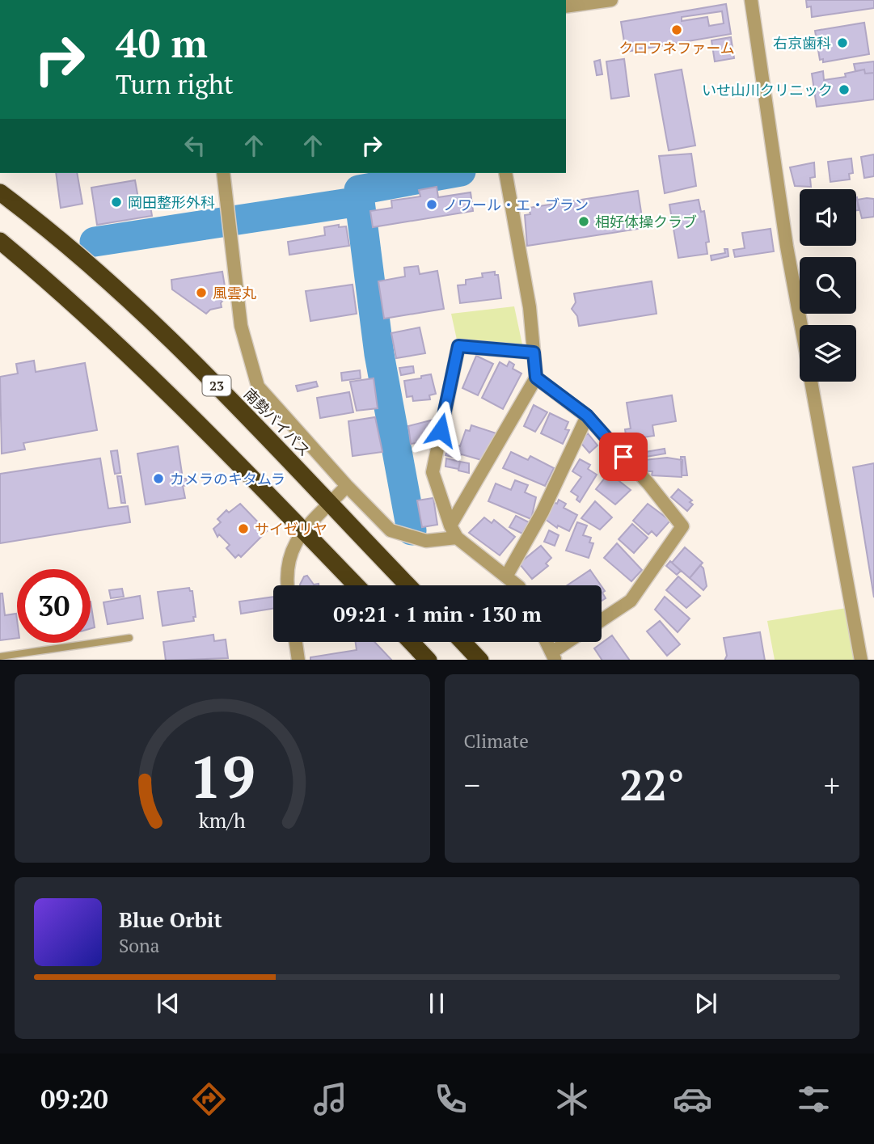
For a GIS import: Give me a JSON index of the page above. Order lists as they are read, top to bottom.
{
  "streets": {
    "highway": ["23", "南勢バイパス"]
  },
  "places": [
    "クロフネファーム",
    "右京歯科",
    "いせ山川クリニック",
    "岡田整形外科",
    "ノワール・エ・ブラン",
    "相好体操クラブ",
    "風雲丸",
    "カメラのキタムラ",
    "サイゼリヤ"
  ],
  "page": {
    "turn": ["40 m", "Turn right"],
    "limit": "30",
    "trip": "09:21 · 1 min · 130 m",
    "tile": "Climate",
    "heat": ["−", "22°", "+"],
    "song": ["Blue Orbit", "Sona"],
    "tabs": "09:20",
    "gauge": ["19", "km/h"]
  }
}
